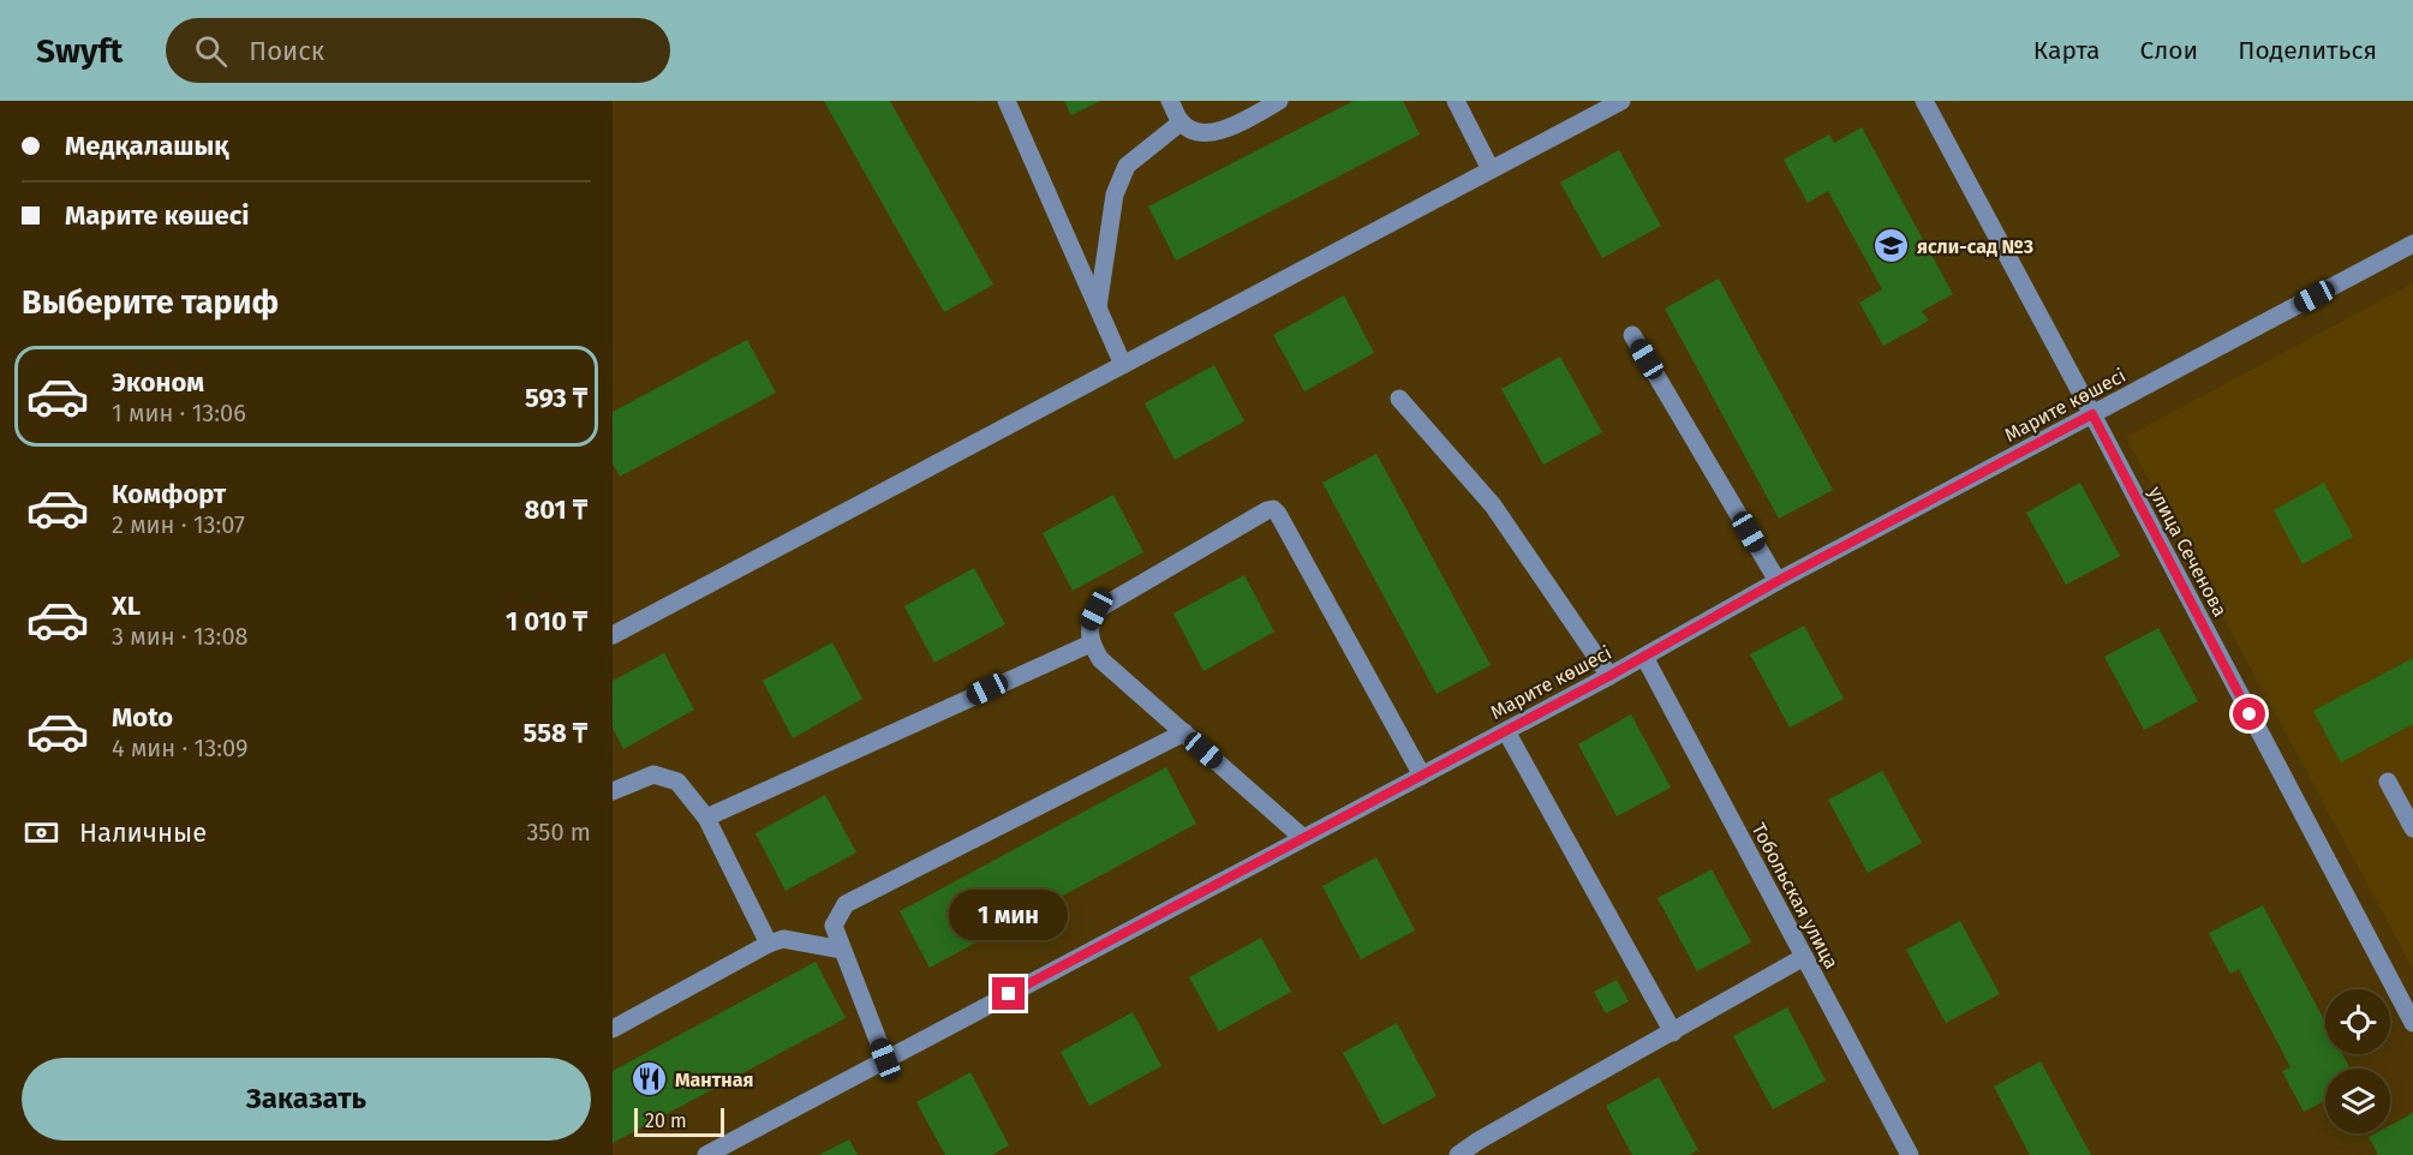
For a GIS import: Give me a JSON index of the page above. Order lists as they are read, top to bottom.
{
  "streets": {
    "street": ["Марите көшесі", "улица Сеченова", "Тобольская улица"]
  },
  "crossings": [
    ["Марите көшесі", "улица Сеченова"],
    ["Марите көшесі", "Тобольская улица"]
  ],
  "places": {
    "school or university": ["ясли-сад №3"],
    "restaurant": ["Мантная"]
  },
  "scale_bar": "20 m",
  "page": {
    "header": "Swyft",
    "search": "Поиск",
    "nav": ["Карта", "Слои", "Поделиться"],
    "banner": ["Медқалашық", "Марите көшесі"],
    "heading": "Выберите тариф",
    "list": [
      {
        "name": "Эконом",
        "note": "1 мин · 13:06",
        "value": "593 ₸"
      },
      {
        "name": "Комфорт",
        "note": "2 мин · 13:07",
        "value": "801 ₸"
      },
      {
        "name": "XL",
        "note": "3 мин · 13:08",
        "value": "1 010 ₸"
      },
      {
        "name": "Moto",
        "note": "4 мин · 13:09",
        "value": "558 ₸"
      }
    ],
    "pay": ["Наличные", "350 m"],
    "bubble": "1 мин",
    "buttons": "Заказать",
    "scale": "20 m"
  }
}
